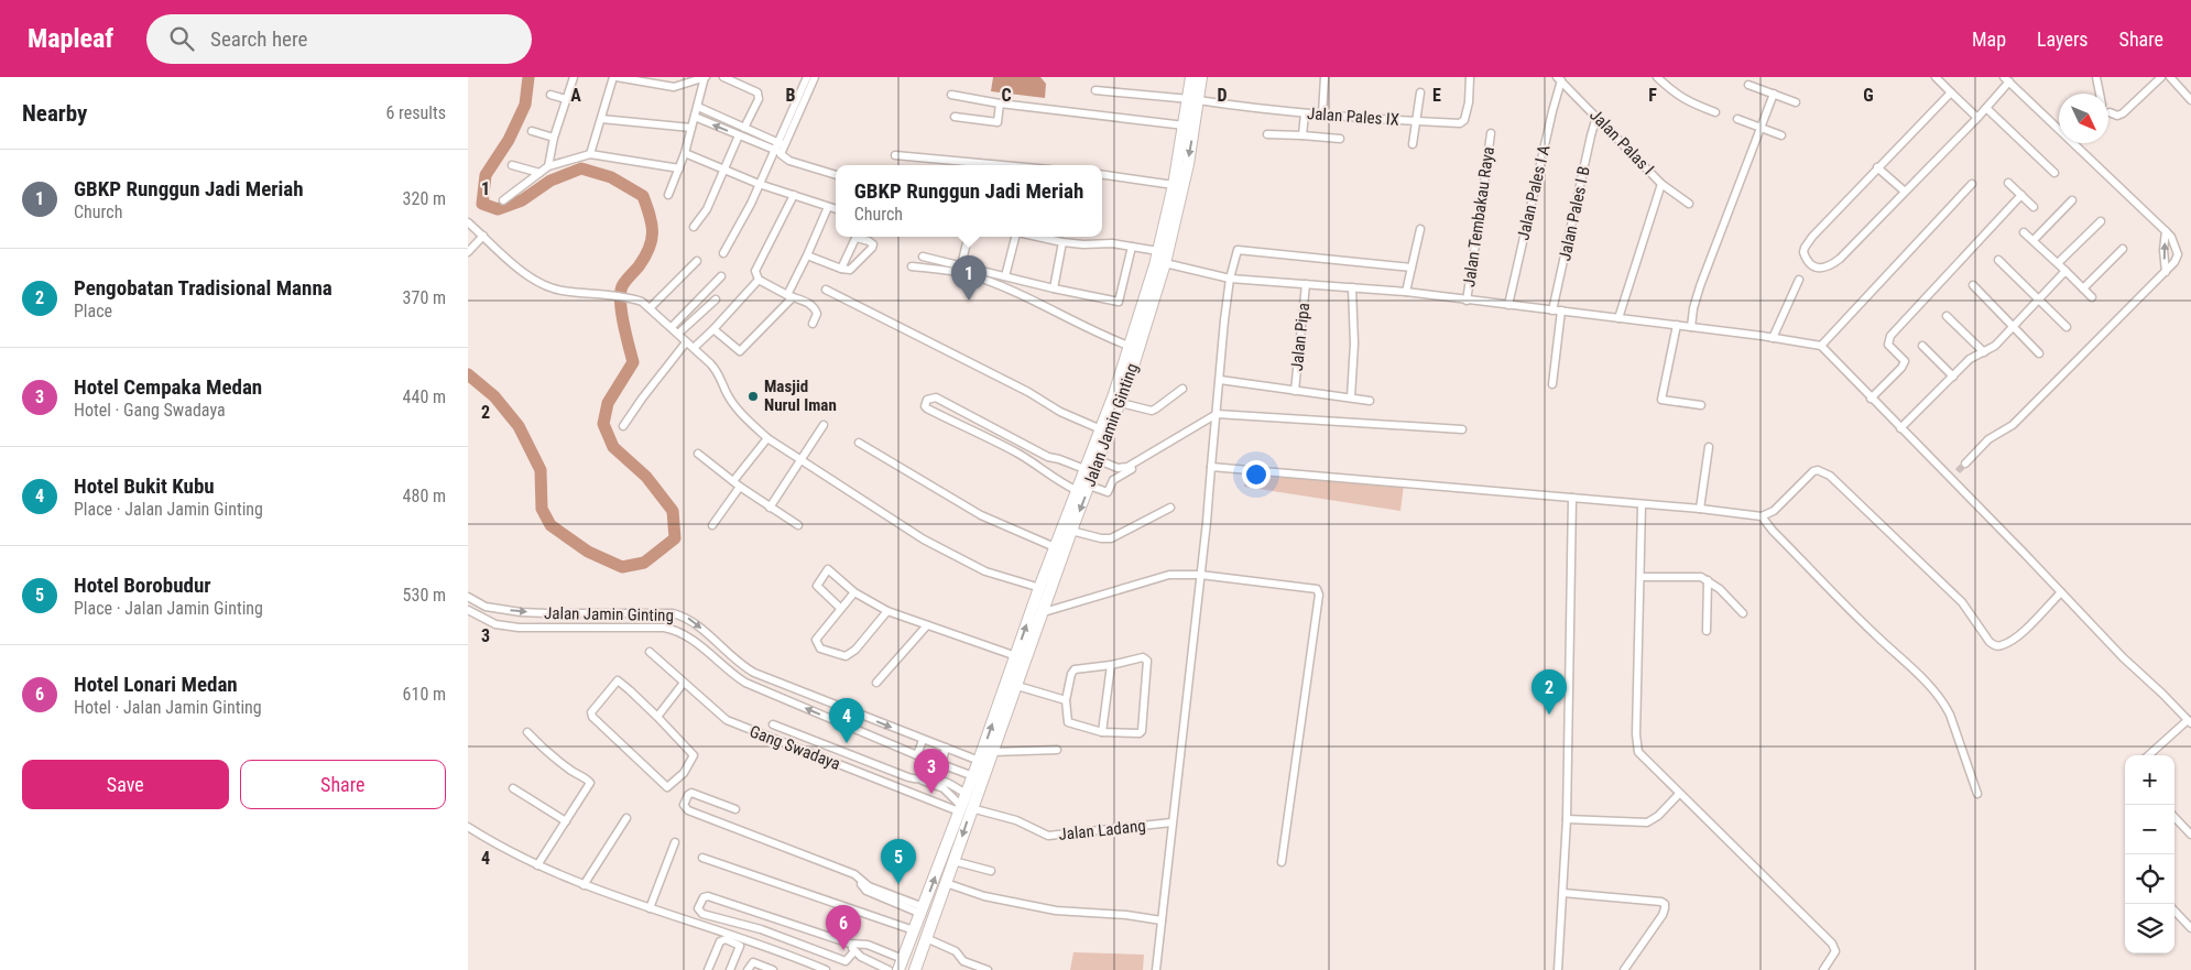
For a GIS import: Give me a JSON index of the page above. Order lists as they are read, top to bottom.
{
  "streets": {
    "highway": ["Jalan Jamin Ginting"],
    "street": [
      "Jalan Pales IX",
      "Jalan Palas I",
      "Jalan Pales I A",
      "Jalan Pales I B",
      "Jalan Tembakau Raya",
      "Jalan Pipa",
      "Gang Swadaya",
      "Jalan Ladang"
    ]
  },
  "crossings": [
    ["Jalan Pales IX", "Jalan Jamin Ginting"],
    ["Jalan Palas I", "Jalan Pales I A"],
    ["Jalan Palas I", "Jalan Pales I B"],
    ["Jalan Jamin Ginting", "Gang Swadaya"],
    ["Jalan Jamin Ginting", "Jalan Ladang"],
    ["Gang Swadaya", "Jalan Ladang"]
  ],
  "places": ["Masjid Nurul Iman"],
  "north": "bottom right",
  "page": {
    "header": "Mapleaf",
    "search": "Search here",
    "nav": ["Map", "Layers", "Share"],
    "heading": ["Nearby", "6 results"],
    "list": [
      {
        "mark": "1",
        "name": "GBKP Runggun Jadi Meriah",
        "note": "Church",
        "value": "320 m"
      },
      {
        "mark": "2",
        "name": "Pengobatan Tradisional Manna",
        "note": "Place",
        "value": "370 m"
      },
      {
        "mark": "3",
        "name": "Hotel Cempaka Medan",
        "note": "Hotel · Gang Swadaya",
        "value": "440 m"
      },
      {
        "mark": "4",
        "name": "Hotel Bukit Kubu",
        "note": "Place · Jalan Jamin Ginting",
        "value": "480 m"
      },
      {
        "mark": "5",
        "name": "Hotel Borobudur",
        "note": "Place · Jalan Jamin Ginting",
        "value": "530 m"
      },
      {
        "mark": "6",
        "name": "Hotel Lonari Medan",
        "note": "Hotel · Jalan Jamin Ginting",
        "value": "610 m"
      }
    ],
    "popup": ["GBKP Runggun Jadi Meriah", "Church"],
    "pins": [
      "1",
      "2",
      "4",
      "3",
      "5",
      "6"
    ],
    "buttons": ["Save", "Share"],
    "map_buttons": ["+", "−"]
  },
  "grid": {
    "columns": [
      "A",
      "B",
      "C",
      "D",
      "E",
      "F",
      "G"
    ],
    "rows": [
      "1",
      "2",
      "3",
      "4"
    ]
  }
}
